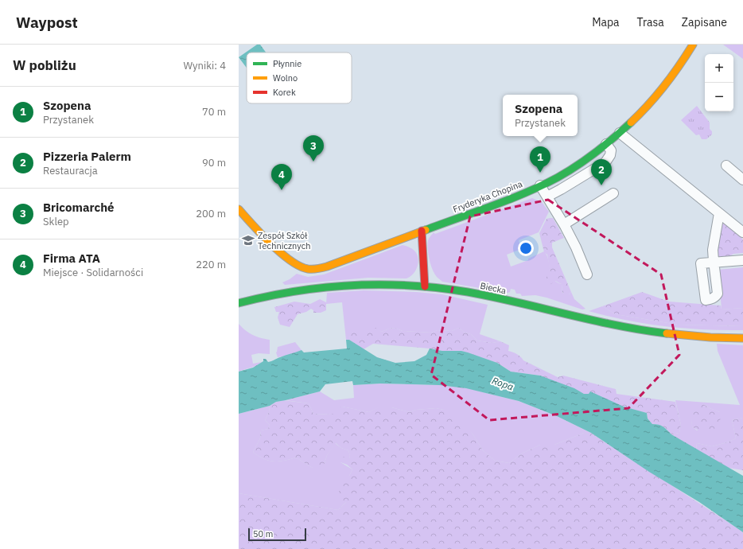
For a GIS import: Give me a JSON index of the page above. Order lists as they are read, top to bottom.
{
  "streets": {
    "street": ["Fryderyka Chopina", "Biecka"]
  },
  "water": ["Ropa"],
  "places": {
    "school or university": ["Zespół Szkół Technicznych"]
  },
  "legend": ["Płynnie", "Wolno", "Korek"],
  "scale_bar": "50 m",
  "page": {
    "header": "Waypost",
    "nav": ["Mapa", "Trasa", "Zapisane"],
    "heading": ["W pobliżu", "Wyniki: 4"],
    "map_buttons": ["+", "−"],
    "list": [
      {
        "mark": "1",
        "name": "Szopena",
        "note": "Przystanek",
        "value": "70 m"
      },
      {
        "mark": "2",
        "name": "Pizzeria Palerm",
        "note": "Restauracja",
        "value": "90 m"
      },
      {
        "mark": "3",
        "name": "Bricomarché",
        "note": "Sklep",
        "value": "200 m"
      },
      {
        "mark": "4",
        "name": "Firma ATA",
        "note": "Miejsce · Solidarności",
        "value": "220 m"
      }
    ],
    "popup": ["Szopena", "Przystanek"],
    "pins": [
      "3",
      "1",
      "2",
      "4"
    ],
    "scale": "50 m"
  }
}
